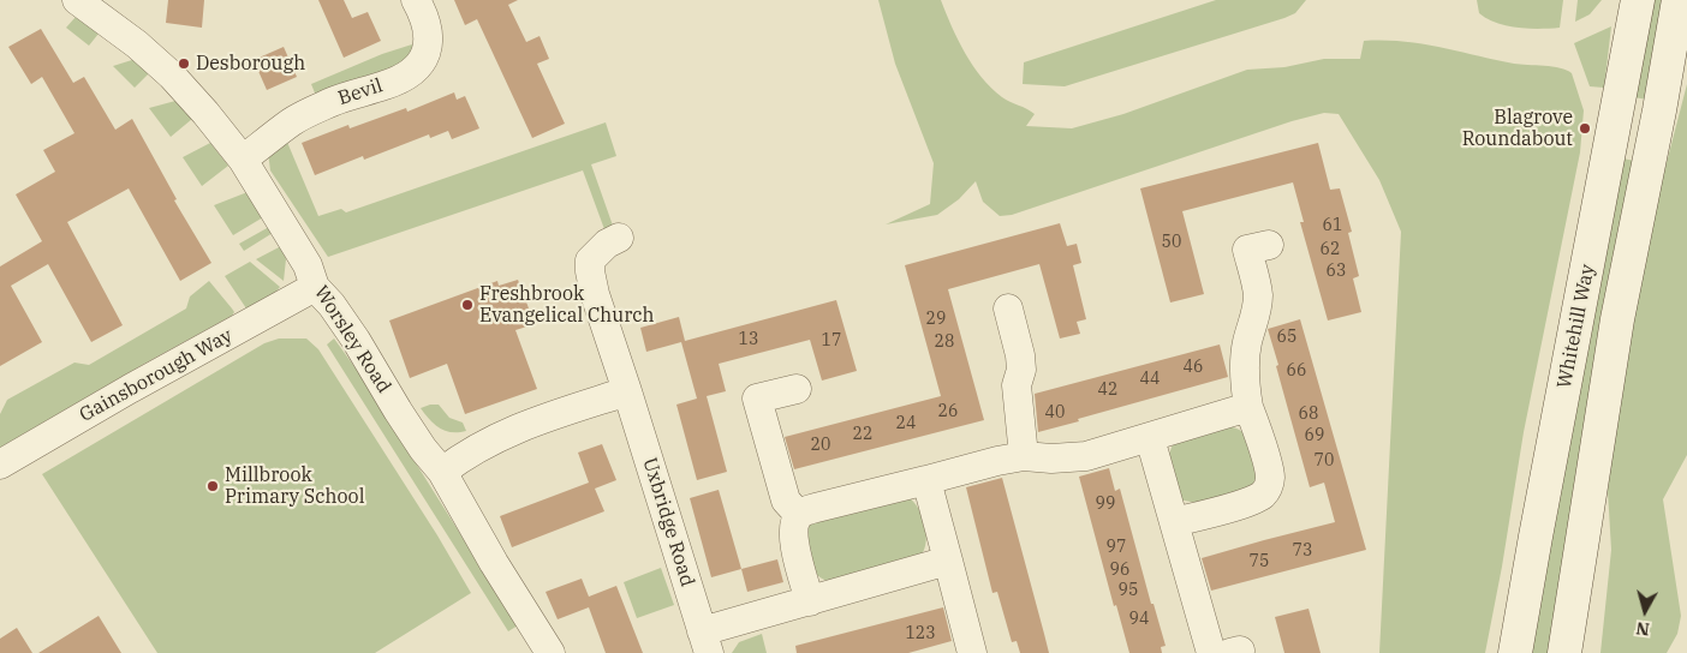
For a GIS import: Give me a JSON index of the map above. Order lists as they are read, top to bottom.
{
  "streets": {
    "main road": ["Whitehill Way"],
    "street": [
      "Bevil",
      "Worsley Road",
      "Gainsborough Way",
      "Uxbridge Road"
    ]
  },
  "crossings": [
    ["Bevil", "Worsley Road"],
    ["Worsley Road", "Gainsborough Way"]
  ],
  "places": [
    "Desborough",
    "Blagrove Roundabout",
    "Freshbrook Evangelical Church",
    "Millbrook Primary School"
  ],
  "house_numbers": [
    "61",
    "50",
    "62",
    "63",
    "29",
    "65",
    "13",
    "17",
    "28",
    "46",
    "66",
    "44",
    "42",
    "26",
    "40",
    "68",
    "24",
    "22",
    "69",
    "20",
    "70",
    "99",
    "97",
    "73",
    "75",
    "96",
    "95",
    "94",
    "123"
  ],
  "north": "bottom"
}
